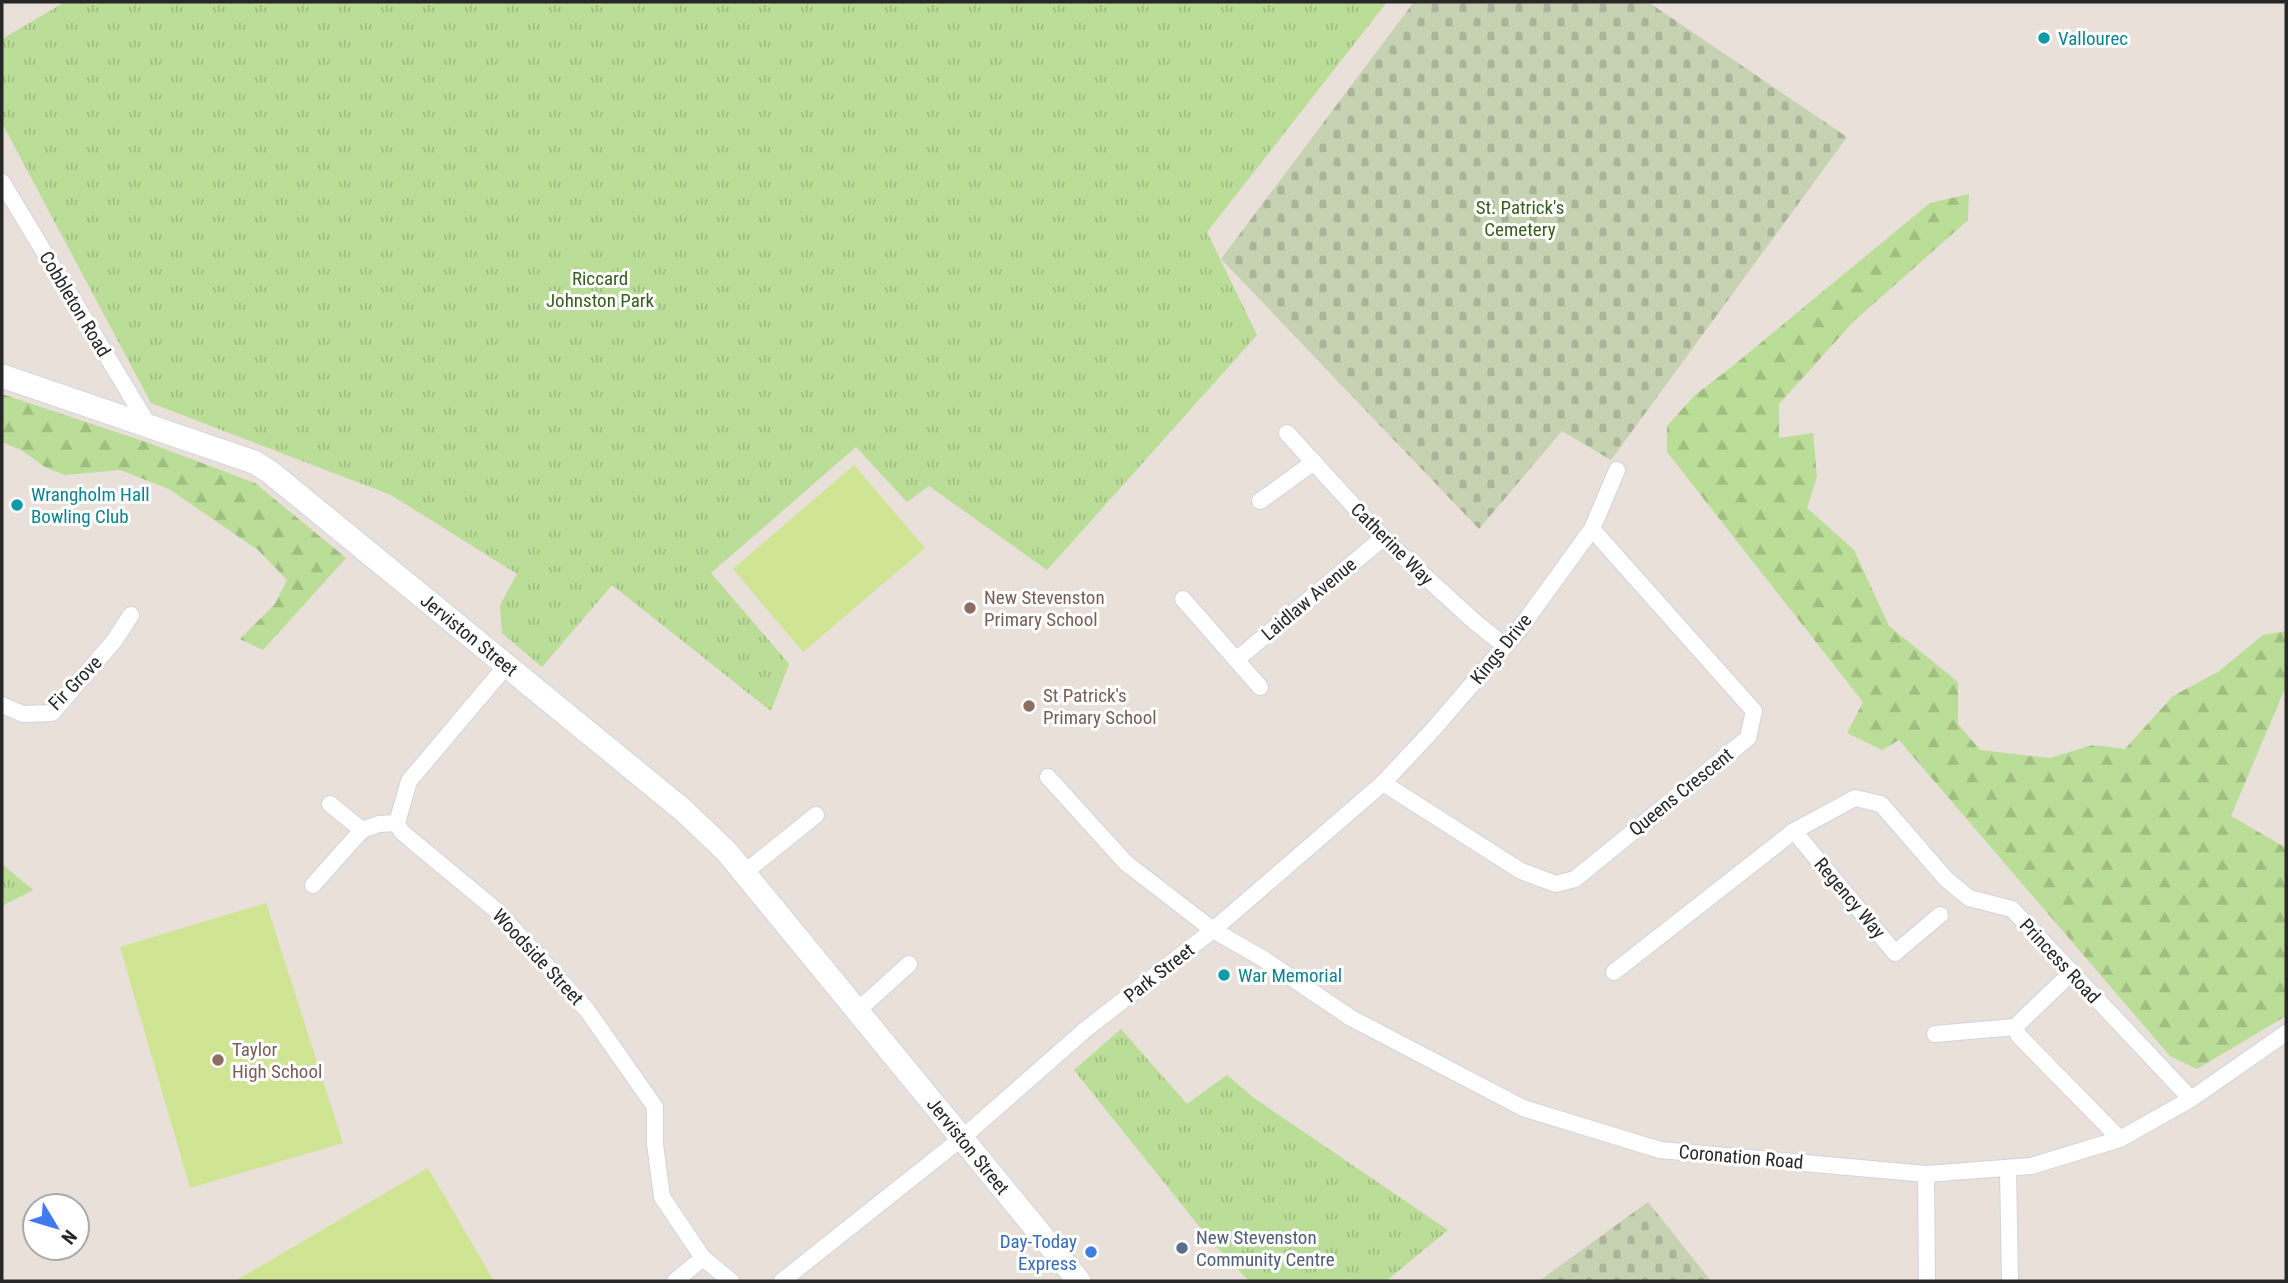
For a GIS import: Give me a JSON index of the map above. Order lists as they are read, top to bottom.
{
  "streets": {
    "main road": ["Jerviston Street"],
    "street": [
      "Cobbleton Road",
      "Catherine Way",
      "Laidlaw Avenue",
      "Kings Drive",
      "Fir Grove",
      "Queens Crescent",
      "Regency Way",
      "Woodside Street",
      "Princess Road",
      "Park Street",
      "Coronation Road"
    ]
  },
  "crossings": [
    ["Cobbleton Road", "Jerviston Street"],
    ["Catherine Way", "Laidlaw Avenue"],
    ["Catherine Way", "Kings Drive"],
    ["Jerviston Street", "Park Street"],
    ["Kings Drive", "Queens Crescent"],
    ["Kings Drive", "Park Street"],
    ["Regency Way", "Princess Road"],
    ["Princess Road", "Coronation Road"],
    ["Park Street", "Coronation Road"]
  ],
  "parks": ["St. Patrick's Cemetery", "Riccard Johnston Park"],
  "places": [
    "Vallourec",
    "Wrangholm Hall Bowling Club",
    "New Stevenston Primary School",
    "St Patrick's Primary School",
    "War Memorial",
    "Taylor High School",
    "New Stevenston Community Centre",
    "Day-Today Express"
  ],
  "north": "bottom right"
}
